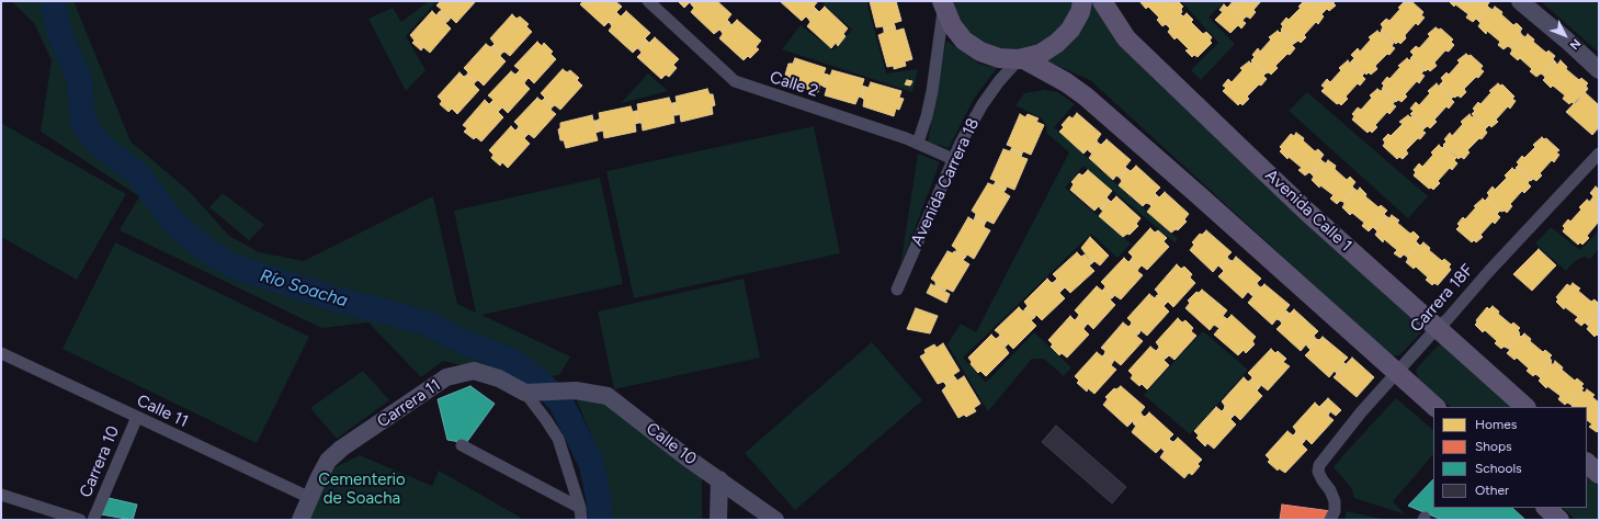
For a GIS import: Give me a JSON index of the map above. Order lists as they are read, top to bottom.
{
  "streets": {
    "main road": ["Avenida Calle 1"],
    "street": [
      "Calle 2",
      "Avenida Carrera 18",
      "Carrera 18F",
      "Carrera 11",
      "Calle 11",
      "Calle 10",
      "Carrera 10"
    ]
  },
  "crossings": [
    ["Calle 2", "Avenida Carrera 18"],
    ["Avenida Calle 1", "Carrera 18F"],
    ["Carrera 11", "Calle 11"],
    ["Carrera 11", "Calle 10"],
    ["Calle 11", "Carrera 10"]
  ],
  "water": ["Río Soacha"],
  "parks": ["Cementerio de Soacha"],
  "legend": [
    "Homes",
    "Shops",
    "Schools",
    "Other"
  ],
  "north": "bottom right"
}
